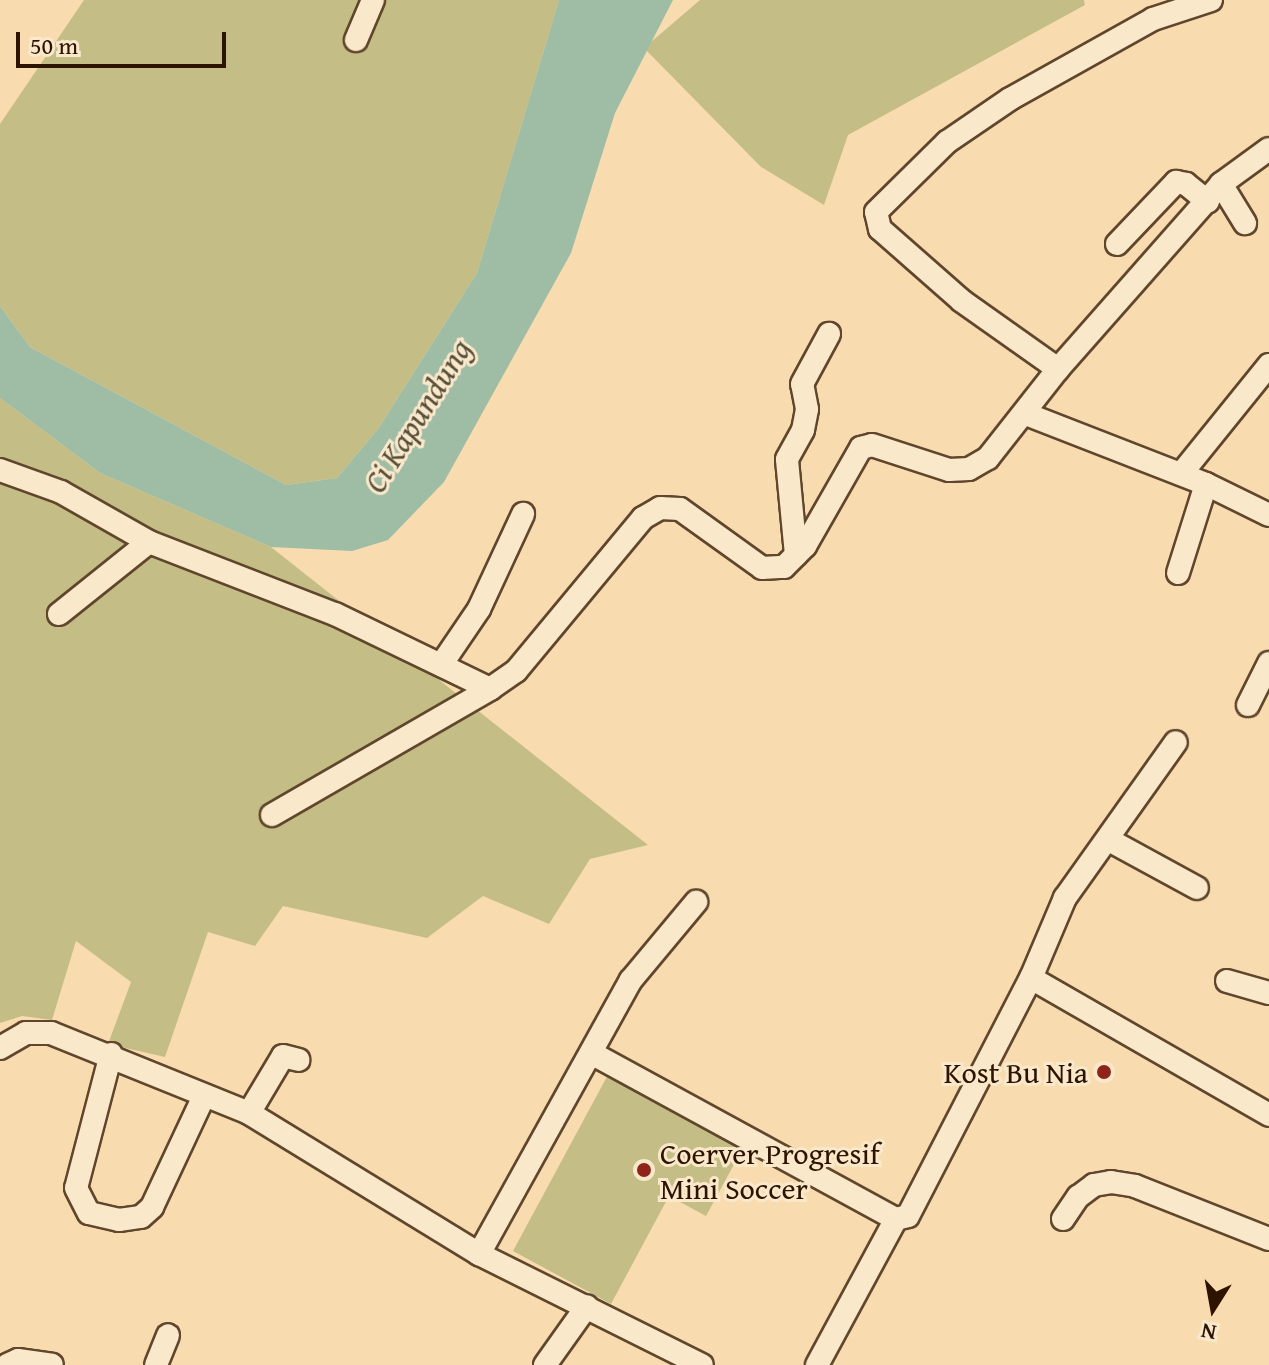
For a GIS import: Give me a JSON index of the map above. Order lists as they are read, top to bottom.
{
  "water": ["Ci Kapundung"],
  "places": ["Kost Bu Nia", "Coerver Progresif Mini Soccer"],
  "scale_bar": "50 m",
  "north": "bottom"
}
